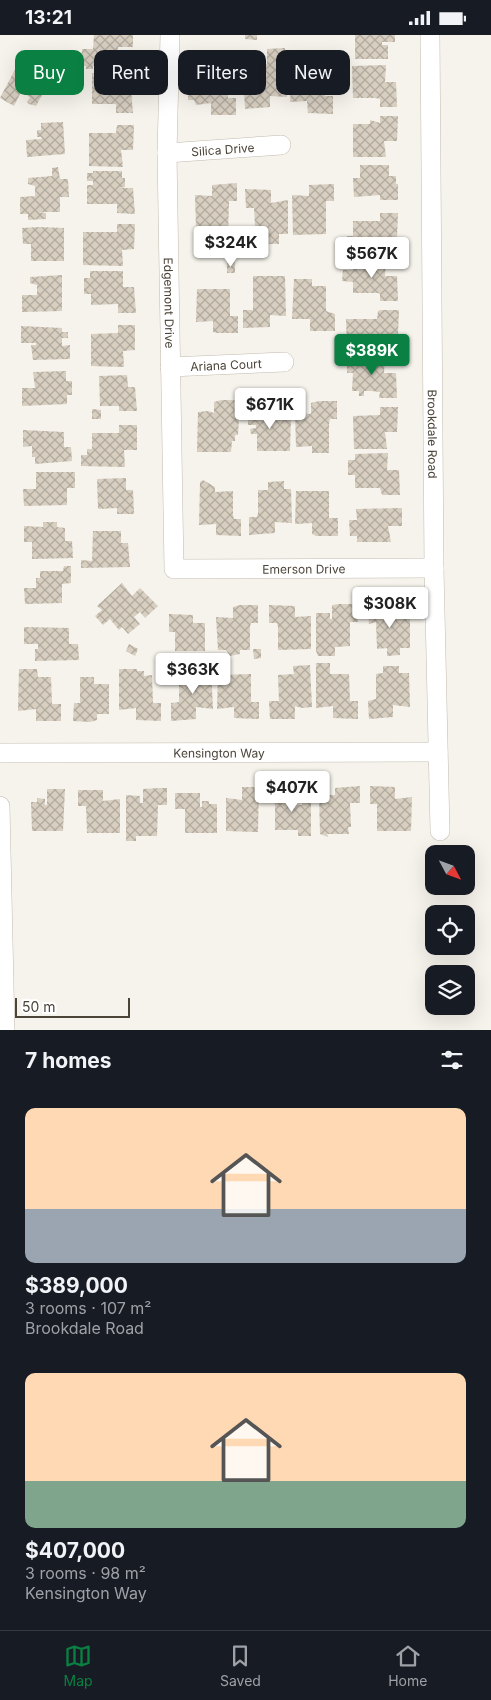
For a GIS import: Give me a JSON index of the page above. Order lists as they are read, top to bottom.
{
  "streets": {
    "street": [
      "Silica Drive",
      "Edgemont Drive",
      "Ariana Court",
      "Brookdale Road",
      "Emerson Drive",
      "Kensington Way"
    ]
  },
  "crossings": [
    ["Silica Drive", "Edgemont Drive"],
    ["Edgemont Drive", "Ariana Court"],
    ["Edgemont Drive", "Emerson Drive"],
    ["Brookdale Road", "Emerson Drive"],
    ["Brookdale Road", "Kensington Way"]
  ],
  "scale_bar": "50 m",
  "north": "bottom right",
  "page": {
    "status": "13:21",
    "chip": [
      "Buy",
      "Rent",
      "Filters",
      "New"
    ],
    "price": [
      "$324K",
      "$567K",
      "$389K",
      "$671K",
      "$308K",
      "$363K",
      "$407K"
    ],
    "scale": "50 m",
    "heading": "7 homes",
    "list": [
      {
        "name": "$389,000",
        "note": "3 rooms · 107 m² · Brookdale Road"
      },
      {
        "name": "$407,000",
        "note": "3 rooms · 98 m² · Kensington Way"
      }
    ],
    "tabs": ["Map", "Saved", "Home"]
  }
}
